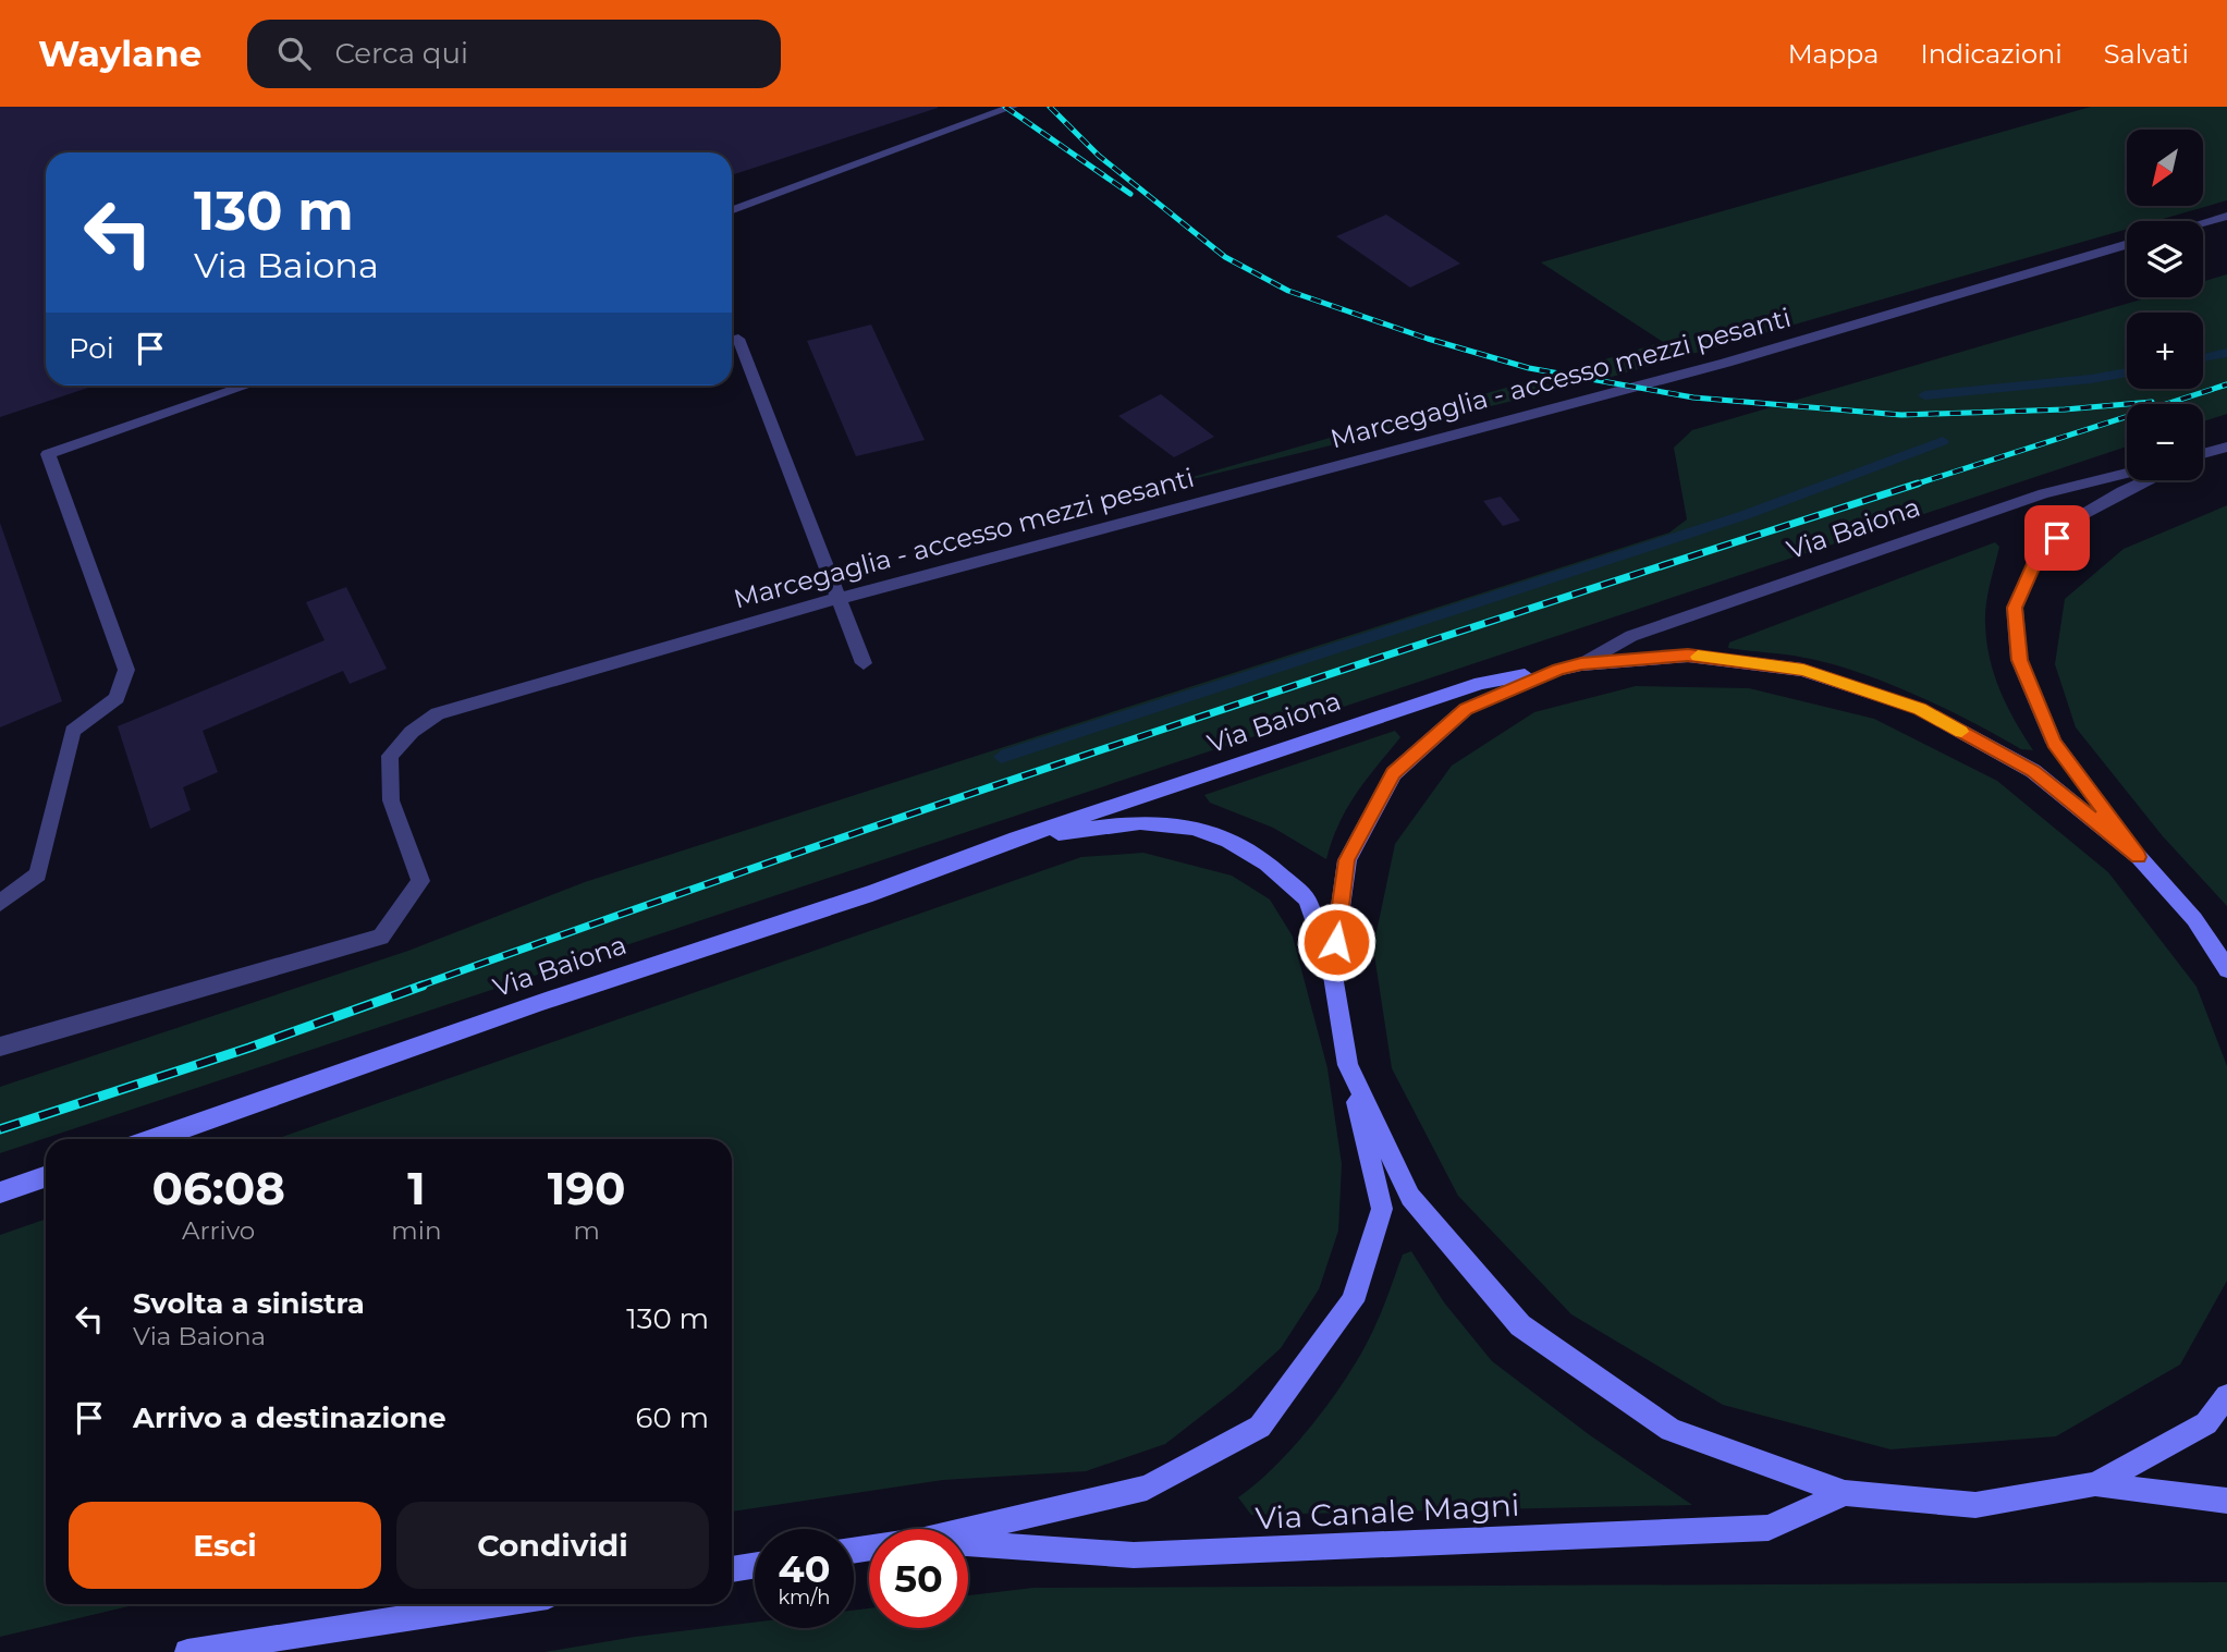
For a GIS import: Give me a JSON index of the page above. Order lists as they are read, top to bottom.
{
  "streets": {
    "main road": ["Via Baiona", "Via Canale Magni"],
    "street": ["Marcegaglia - accesso mezzi pesanti"]
  },
  "north": "bottom left",
  "page": {
    "header": "Waylane",
    "search": "Cerca qui",
    "nav": ["Mappa", "Indicazioni", "Salvati"],
    "map_buttons": ["+", "−"],
    "turn": ["130 m", "Via Baiona"],
    "then": "Poi",
    "eta": [
      "06:08",
      "Arrivo",
      "1",
      "min",
      "190",
      "m"
    ],
    "list": [
      {
        "name": "Svolta a sinistra",
        "note": "Via Baiona",
        "value": "130 m"
      },
      {
        "name": "Arrivo a destinazione",
        "value": "60 m"
      }
    ],
    "buttons": ["Esci", "Condividi"],
    "speed": "40 km/h",
    "limit": "50"
  }
}
